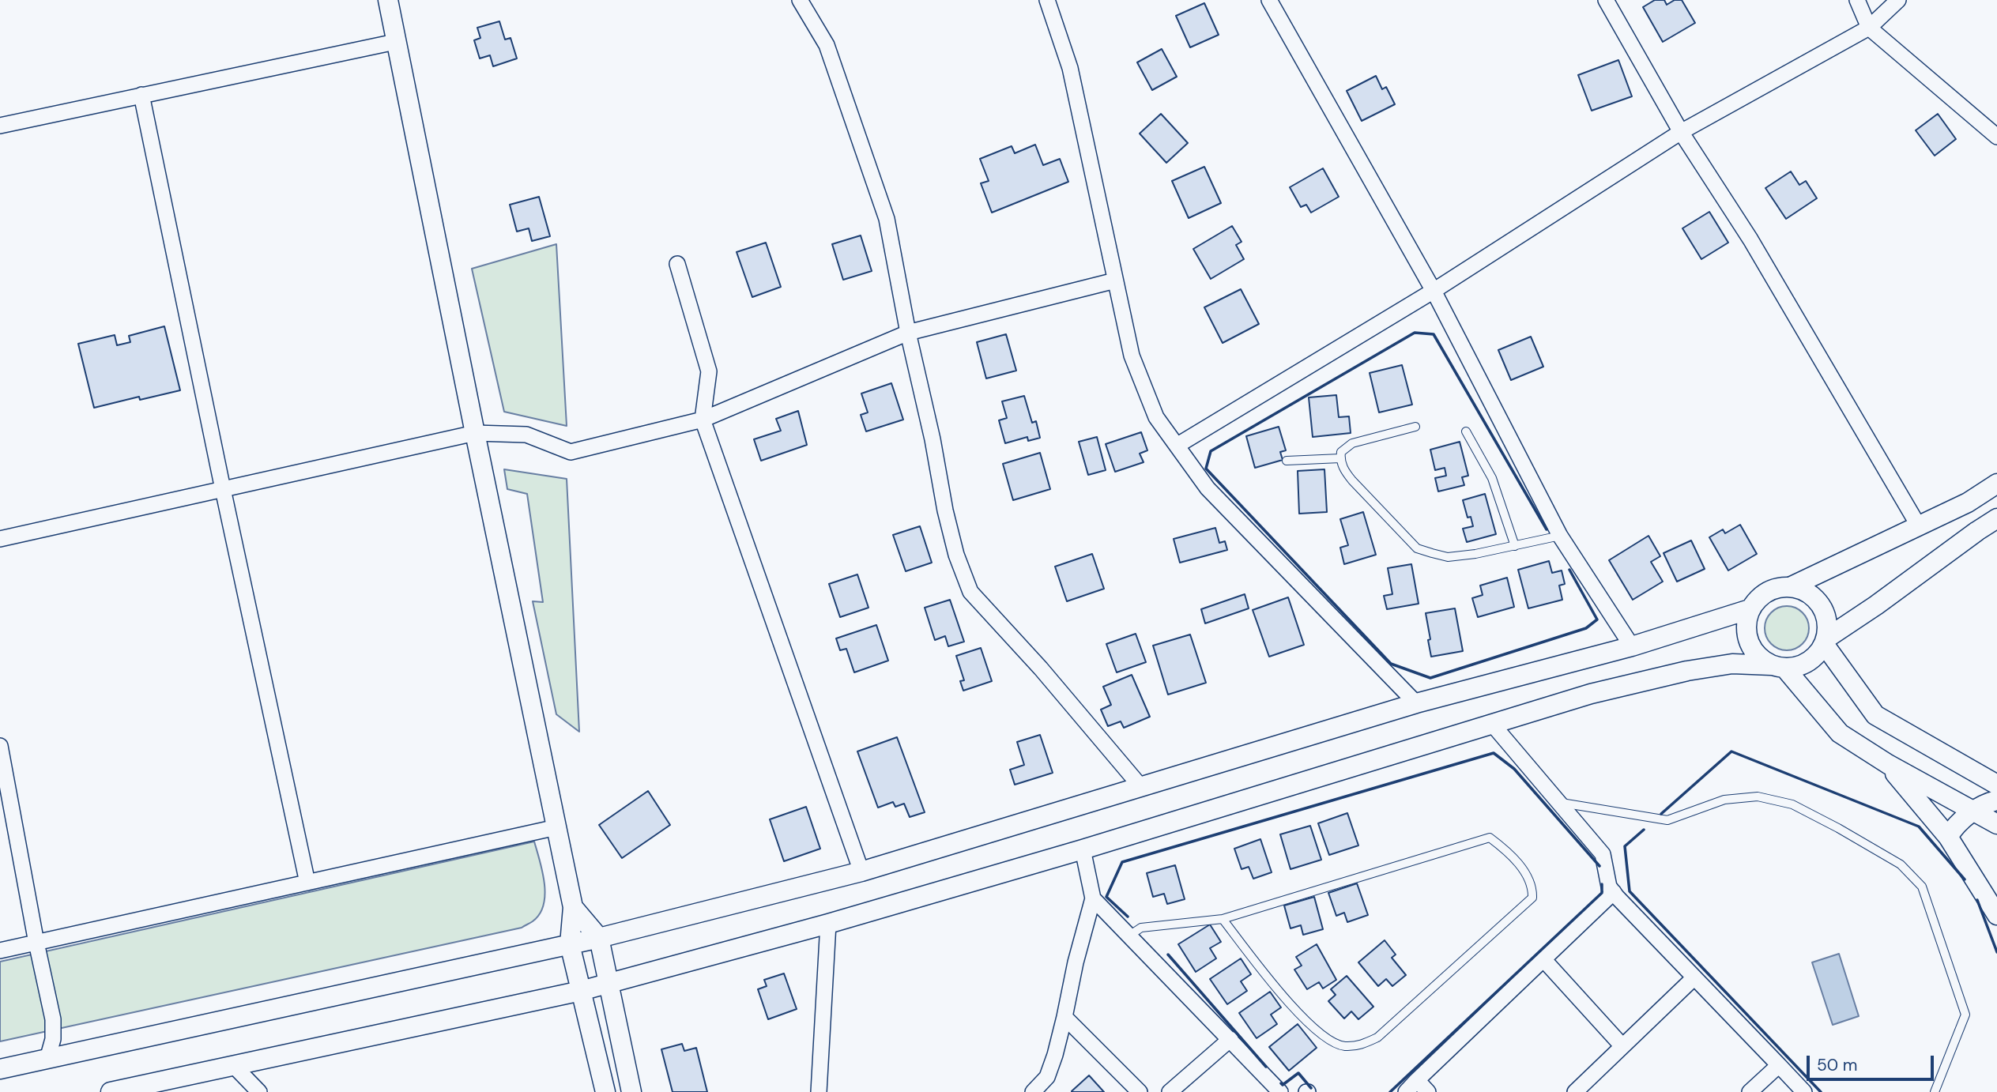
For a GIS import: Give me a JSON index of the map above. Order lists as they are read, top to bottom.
{
  "scale_bar": "50 m"
}
